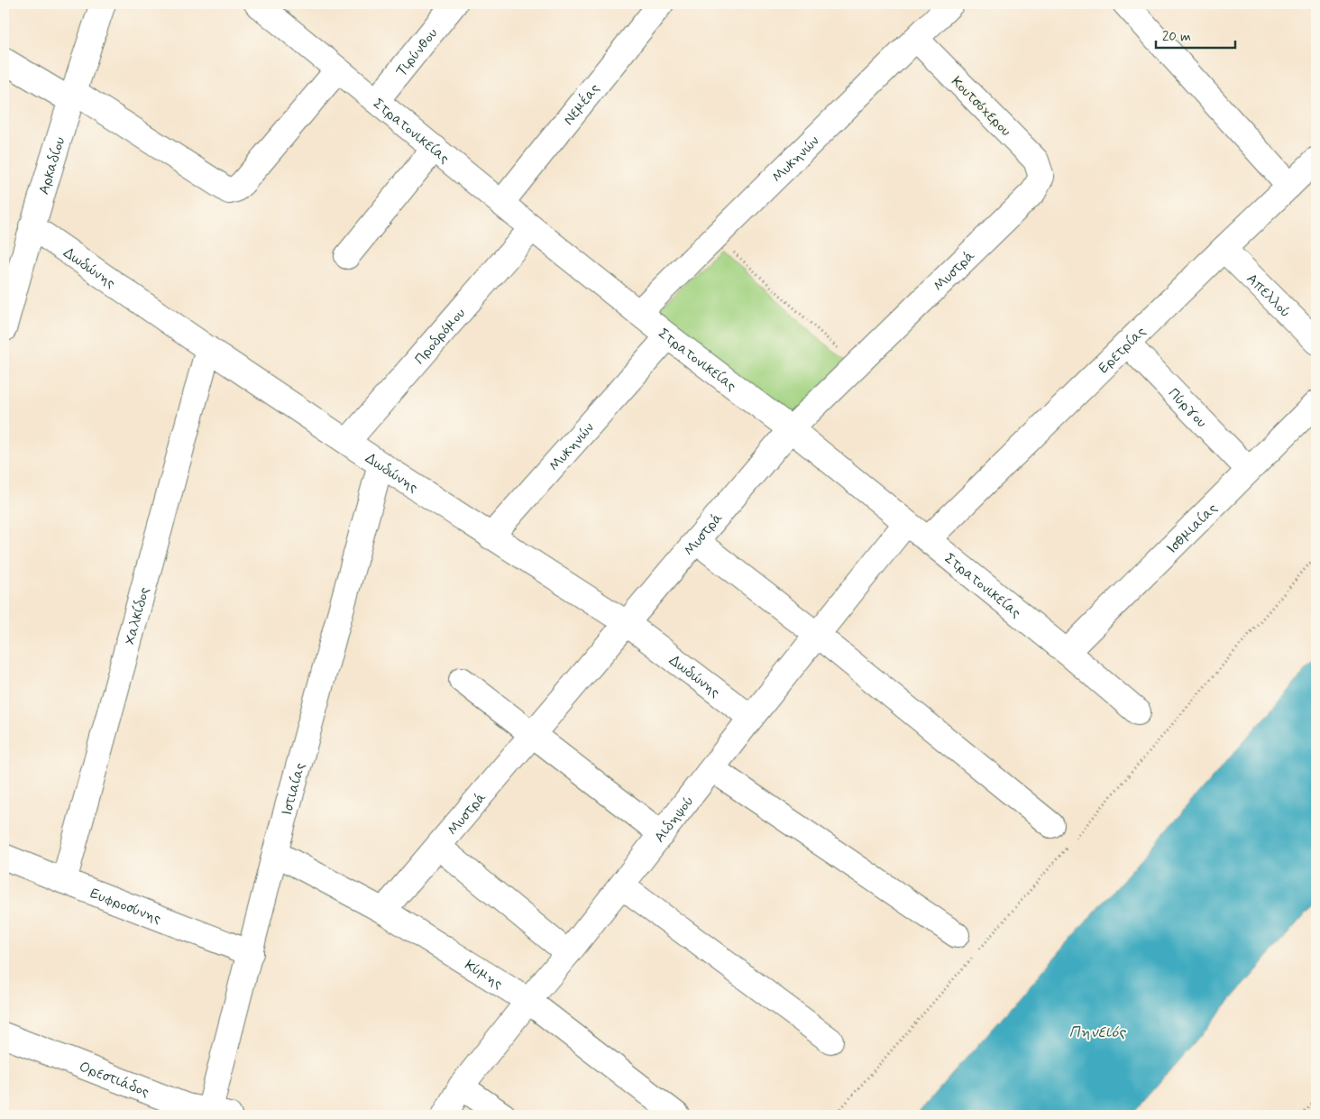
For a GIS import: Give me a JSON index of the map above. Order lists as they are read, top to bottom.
{
  "streets": {
    "street": [
      "Τιρύνθου",
      "Νεμέας",
      "Κουτσόχερου",
      "Στρατονικείας",
      "Μυκηνών",
      "Αρκαδίου",
      "Δωδώνης",
      "Μυστρά",
      "Απελλού",
      "Προδρόμου",
      "Ερετρίας",
      "Πύργου",
      "Ισθμιαίας",
      "Χαλκίδος",
      "Ιστιαίας",
      "Αιδηψού",
      "Ευφροσύνης",
      "Κύμης",
      "Ορεστιάδος"
    ]
  },
  "crossings": [
    ["Τιρύνθου", "Στρατονικείας"],
    ["Νεμέας", "Στρατονικείας"],
    ["Κουτσόχερου", "Μυκηνών"],
    ["Κουτσόχερου", "Μυστρά"],
    ["Στρατονικείας", "Μυκηνών"],
    ["Στρατονικείας", "Μυστρά"],
    ["Στρατονικείας", "Προδρόμου"],
    ["Στρατονικείας", "Ερετρίας"],
    ["Στρατονικείας", "Ισθμιαίας"],
    ["Στρατονικείας", "Αιδηψού"],
    ["Μυκηνών", "Δωδώνης"],
    ["Αρκαδίου", "Δωδώνης"],
    ["Δωδώνης", "Μυστρά"],
    ["Δωδώνης", "Προδρόμου"],
    ["Δωδώνης", "Χαλκίδος"],
    ["Δωδώνης", "Ιστιαίας"],
    ["Δωδώνης", "Αιδηψού"],
    ["Μυστρά", "Κύμης"],
    ["Απελλού", "Ερετρίας"],
    ["Ερετρίας", "Πύργου"],
    ["Πύργου", "Ισθμιαίας"],
    ["Χαλκίδος", "Ευφροσύνης"],
    ["Ιστιαίας", "Ευφροσύνης"],
    ["Ιστιαίας", "Κύμης"],
    ["Ιστιαίας", "Ορεστιάδος"],
    ["Αιδηψού", "Κύμης"]
  ],
  "water": ["Πηνειός"],
  "scale_bar": "20 m"
}
